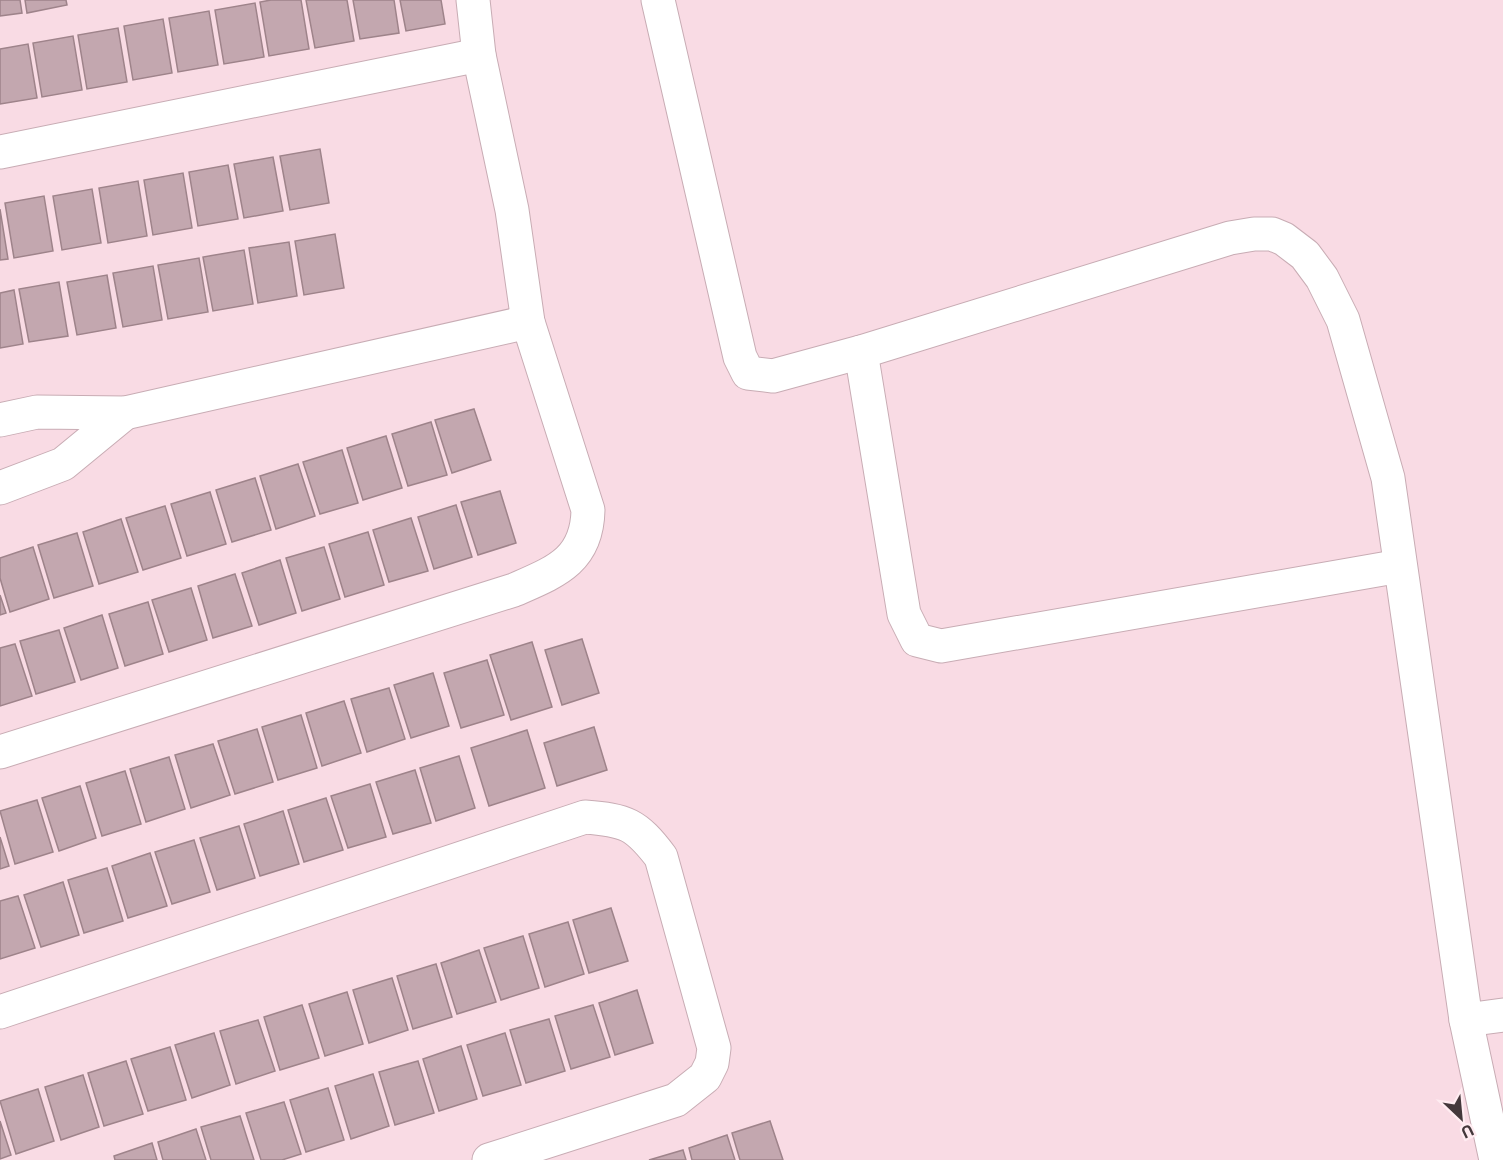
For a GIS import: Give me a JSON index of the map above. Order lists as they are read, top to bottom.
{
  "north": "bottom right"
}
